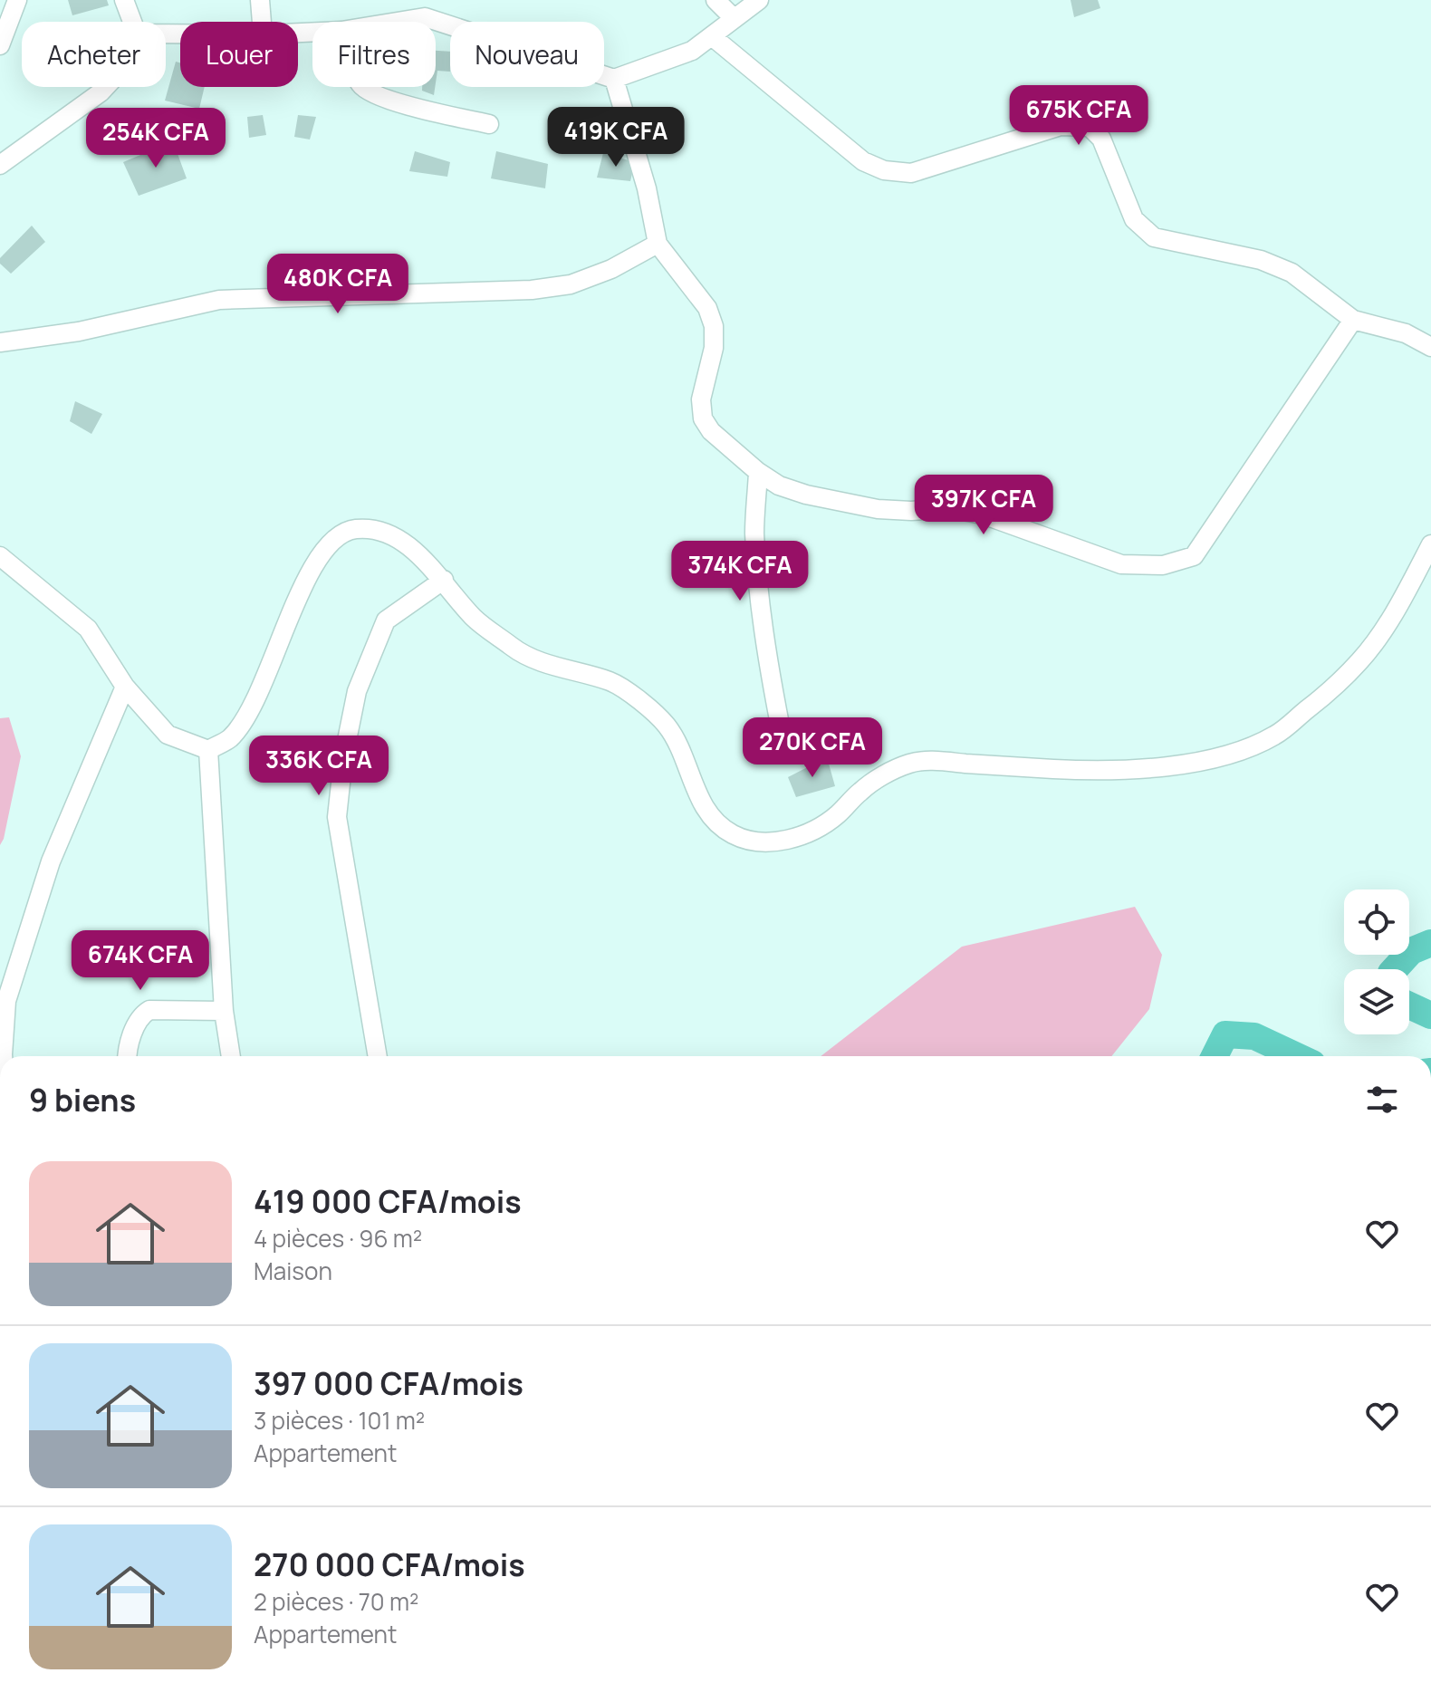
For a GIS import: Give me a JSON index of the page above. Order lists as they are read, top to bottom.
{
  "page": {
    "chip": [
      "Acheter",
      "Louer",
      "Filtres",
      "Nouveau"
    ],
    "price": [
      "675K CFA",
      "419K CFA",
      "254K CFA",
      "480K CFA",
      "397K CFA",
      "374K CFA",
      "270K CFA",
      "336K CFA",
      "674K CFA"
    ],
    "heading": "9 biens",
    "list": [
      {
        "name": "419 000 CFA/mois",
        "note": "4 pièces · 96 m² · Maison"
      },
      {
        "name": "397 000 CFA/mois",
        "note": "3 pièces · 101 m² · Appartement"
      },
      {
        "name": "270 000 CFA/mois",
        "note": "2 pièces · 70 m² · Appartement"
      }
    ]
  }
}
